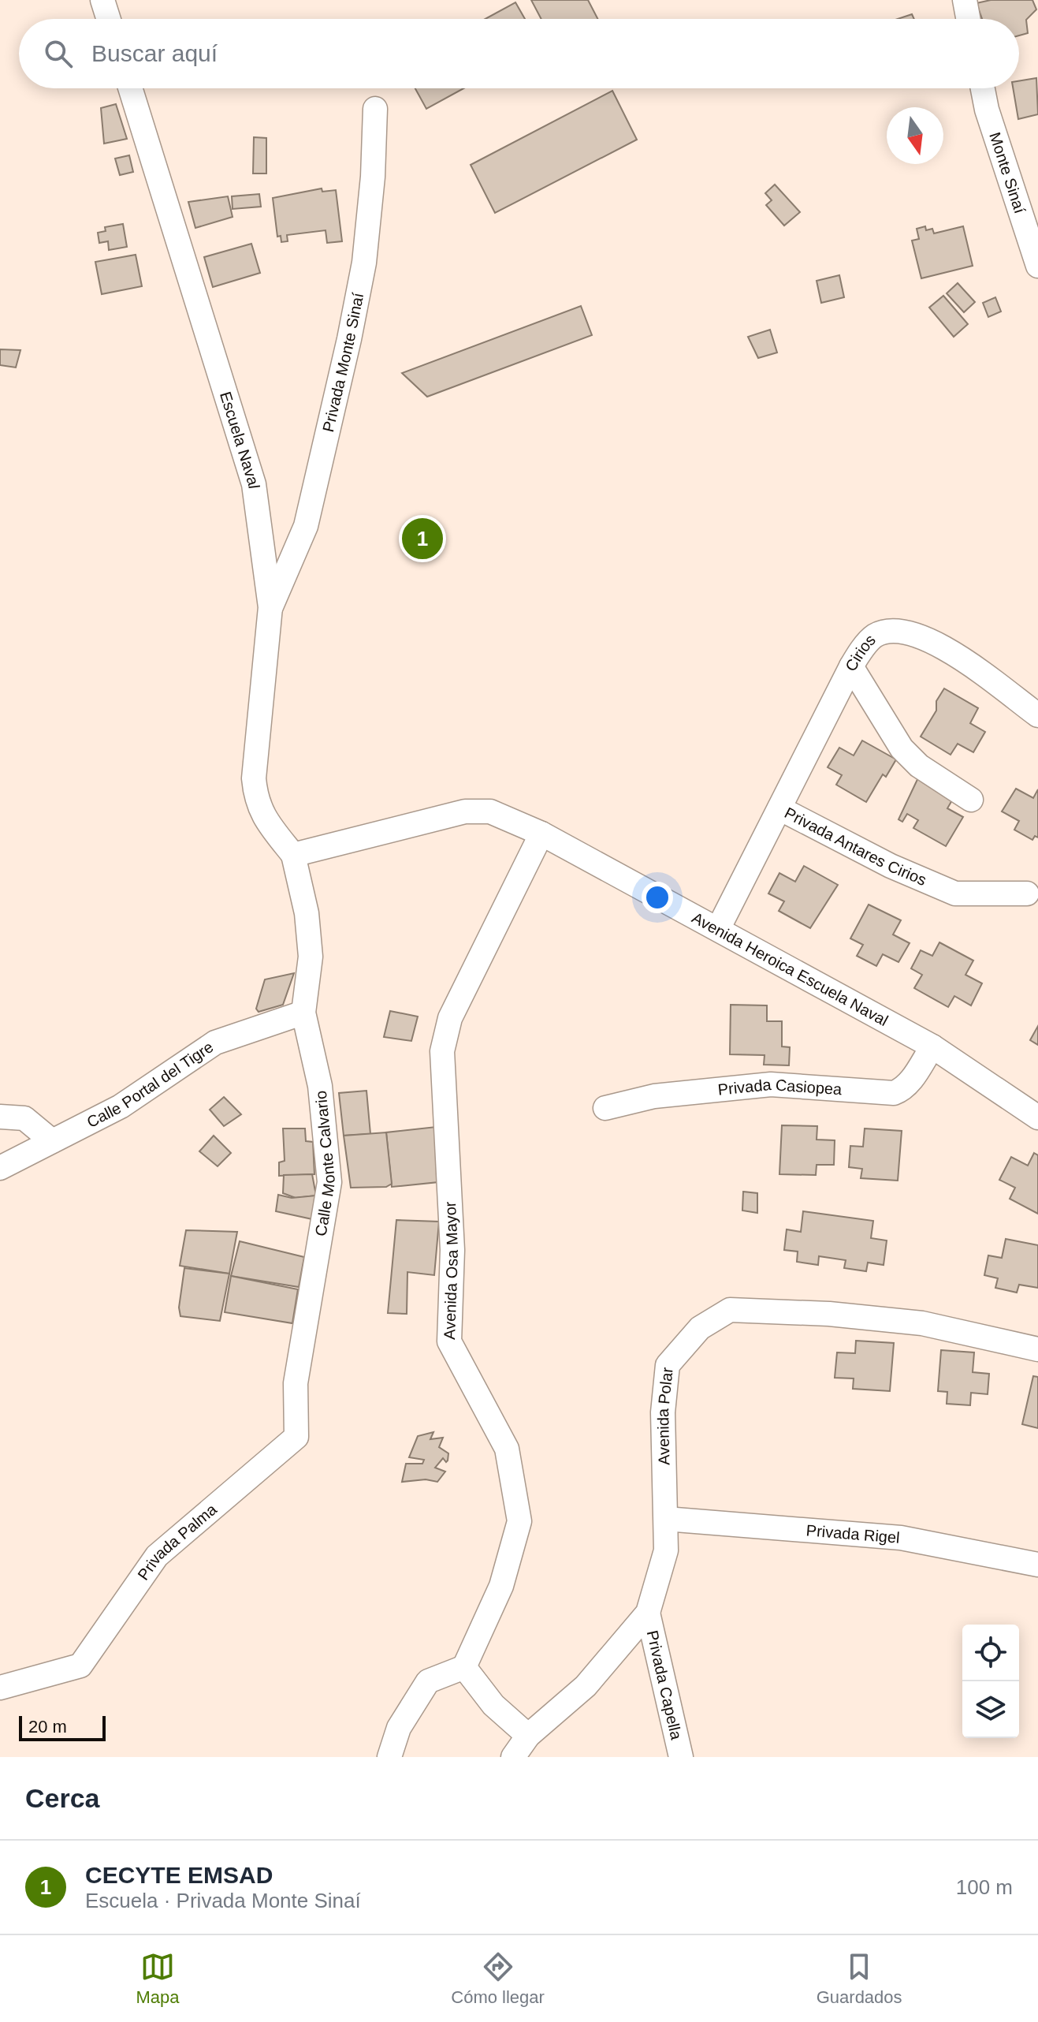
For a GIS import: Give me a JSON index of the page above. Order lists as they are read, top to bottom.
{
  "streets": {
    "street": [
      "Monte Sinaí",
      "Privada Monte Sinaí",
      "Escuela Naval",
      "Cirios",
      "Privada Antares Cirios",
      "Avenida Heroica Escuela Naval",
      "Calle Portal del Tigre",
      "Privada Casiopea",
      "Calle Monte Calvario",
      "Avenida Osa Mayor",
      "Avenida Polar",
      "Privada Rigel",
      "Privada Palma",
      "Privada Capella"
    ]
  },
  "crossings": [
    ["Privada Monte Sinaí", "Escuela Naval"],
    ["Escuela Naval", "Avenida Heroica Escuela Naval"],
    ["Escuela Naval", "Calle Monte Calvario"],
    ["Cirios", "Privada Antares Cirios"],
    ["Privada Antares Cirios", "Avenida Heroica Escuela Naval"],
    ["Avenida Heroica Escuela Naval", "Privada Casiopea"],
    ["Avenida Heroica Escuela Naval", "Calle Monte Calvario"],
    ["Avenida Heroica Escuela Naval", "Avenida Osa Mayor"],
    ["Calle Portal del Tigre", "Calle Monte Calvario"],
    ["Calle Monte Calvario", "Privada Palma"],
    ["Avenida Polar", "Privada Rigel"],
    ["Avenida Polar", "Privada Capella"]
  ],
  "scale_bar": "20 m",
  "north": "bottom",
  "page": {
    "search": "Buscar aquí",
    "pins": "1",
    "scale": "20 m",
    "heading": "Cerca",
    "list": [
      {
        "mark": "1",
        "name": "CECYTE EMSAD",
        "note": "Escuela · Privada Monte Sinaí",
        "value": "100 m"
      }
    ],
    "nav": ["Mapa", "Cómo llegar", "Guardados"]
  }
}
